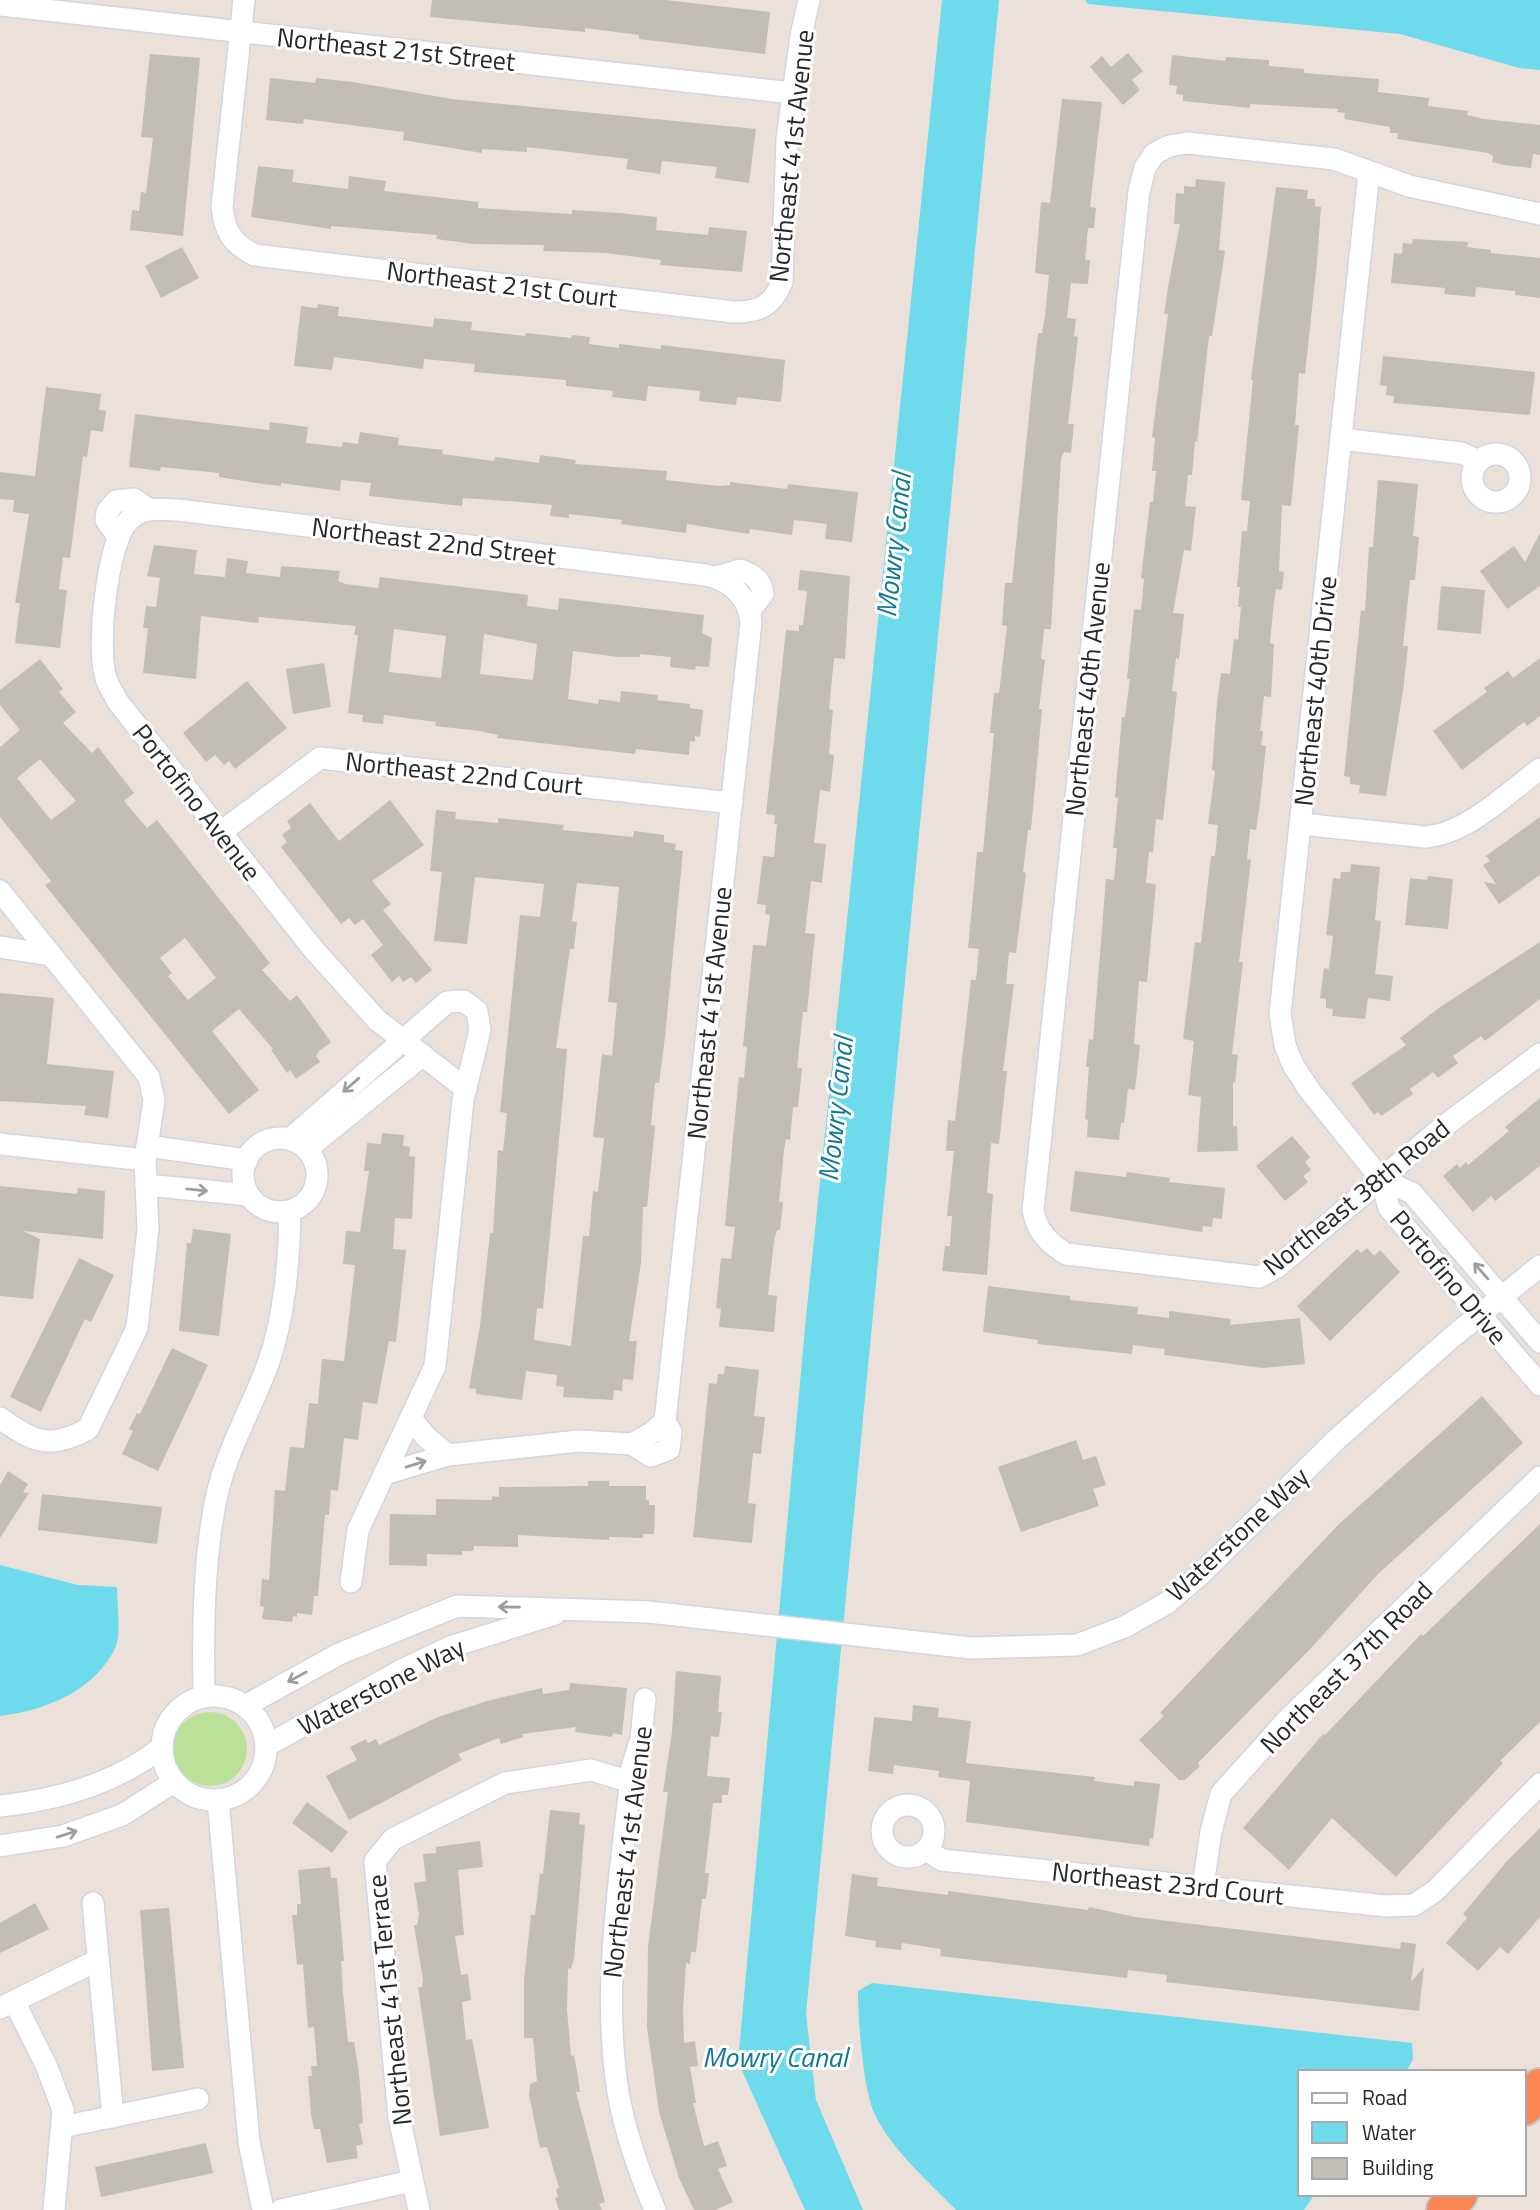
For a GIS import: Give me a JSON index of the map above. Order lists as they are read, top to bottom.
{
  "streets": {
    "street": [
      "Northeast 21st Street",
      "Northeast 41st Avenue",
      "Northeast 21st Court",
      "Northeast 22nd Street",
      "Northeast 40th Avenue",
      "Northeast 40th Drive",
      "Northeast 22nd Court",
      "Portofino Avenue",
      "Northeast 38th Road",
      "Portofino Drive",
      "Waterstone Way",
      "Northeast 37th Road",
      "Northeast 23rd Court",
      "Northeast 41st Terrace"
    ]
  },
  "crossings": [
    ["Northeast 21st Street", "Northeast 41st Avenue"],
    ["Northeast 21st Street", "Northeast 21st Court"],
    ["Northeast 41st Avenue", "Northeast 21st Court"],
    ["Northeast 41st Avenue", "Northeast 22nd Street"],
    ["Northeast 41st Avenue", "Northeast 22nd Court"],
    ["Northeast 41st Avenue", "Northeast 41st Terrace"],
    ["Northeast 22nd Street", "Portofino Avenue"],
    ["Northeast 40th Avenue", "Northeast 40th Drive"],
    ["Northeast 40th Avenue", "Northeast 38th Road"],
    ["Northeast 40th Drive", "Northeast 38th Road"],
    ["Northeast 40th Drive", "Portofino Drive"],
    ["Northeast 22nd Court", "Portofino Avenue"],
    ["Northeast 38th Road", "Portofino Drive"],
    ["Portofino Drive", "Waterstone Way"],
    ["Northeast 37th Road", "Northeast 23rd Court"]
  ],
  "water": ["Mowry Canal"],
  "legend": ["Road", "Water", "Building"]
}
